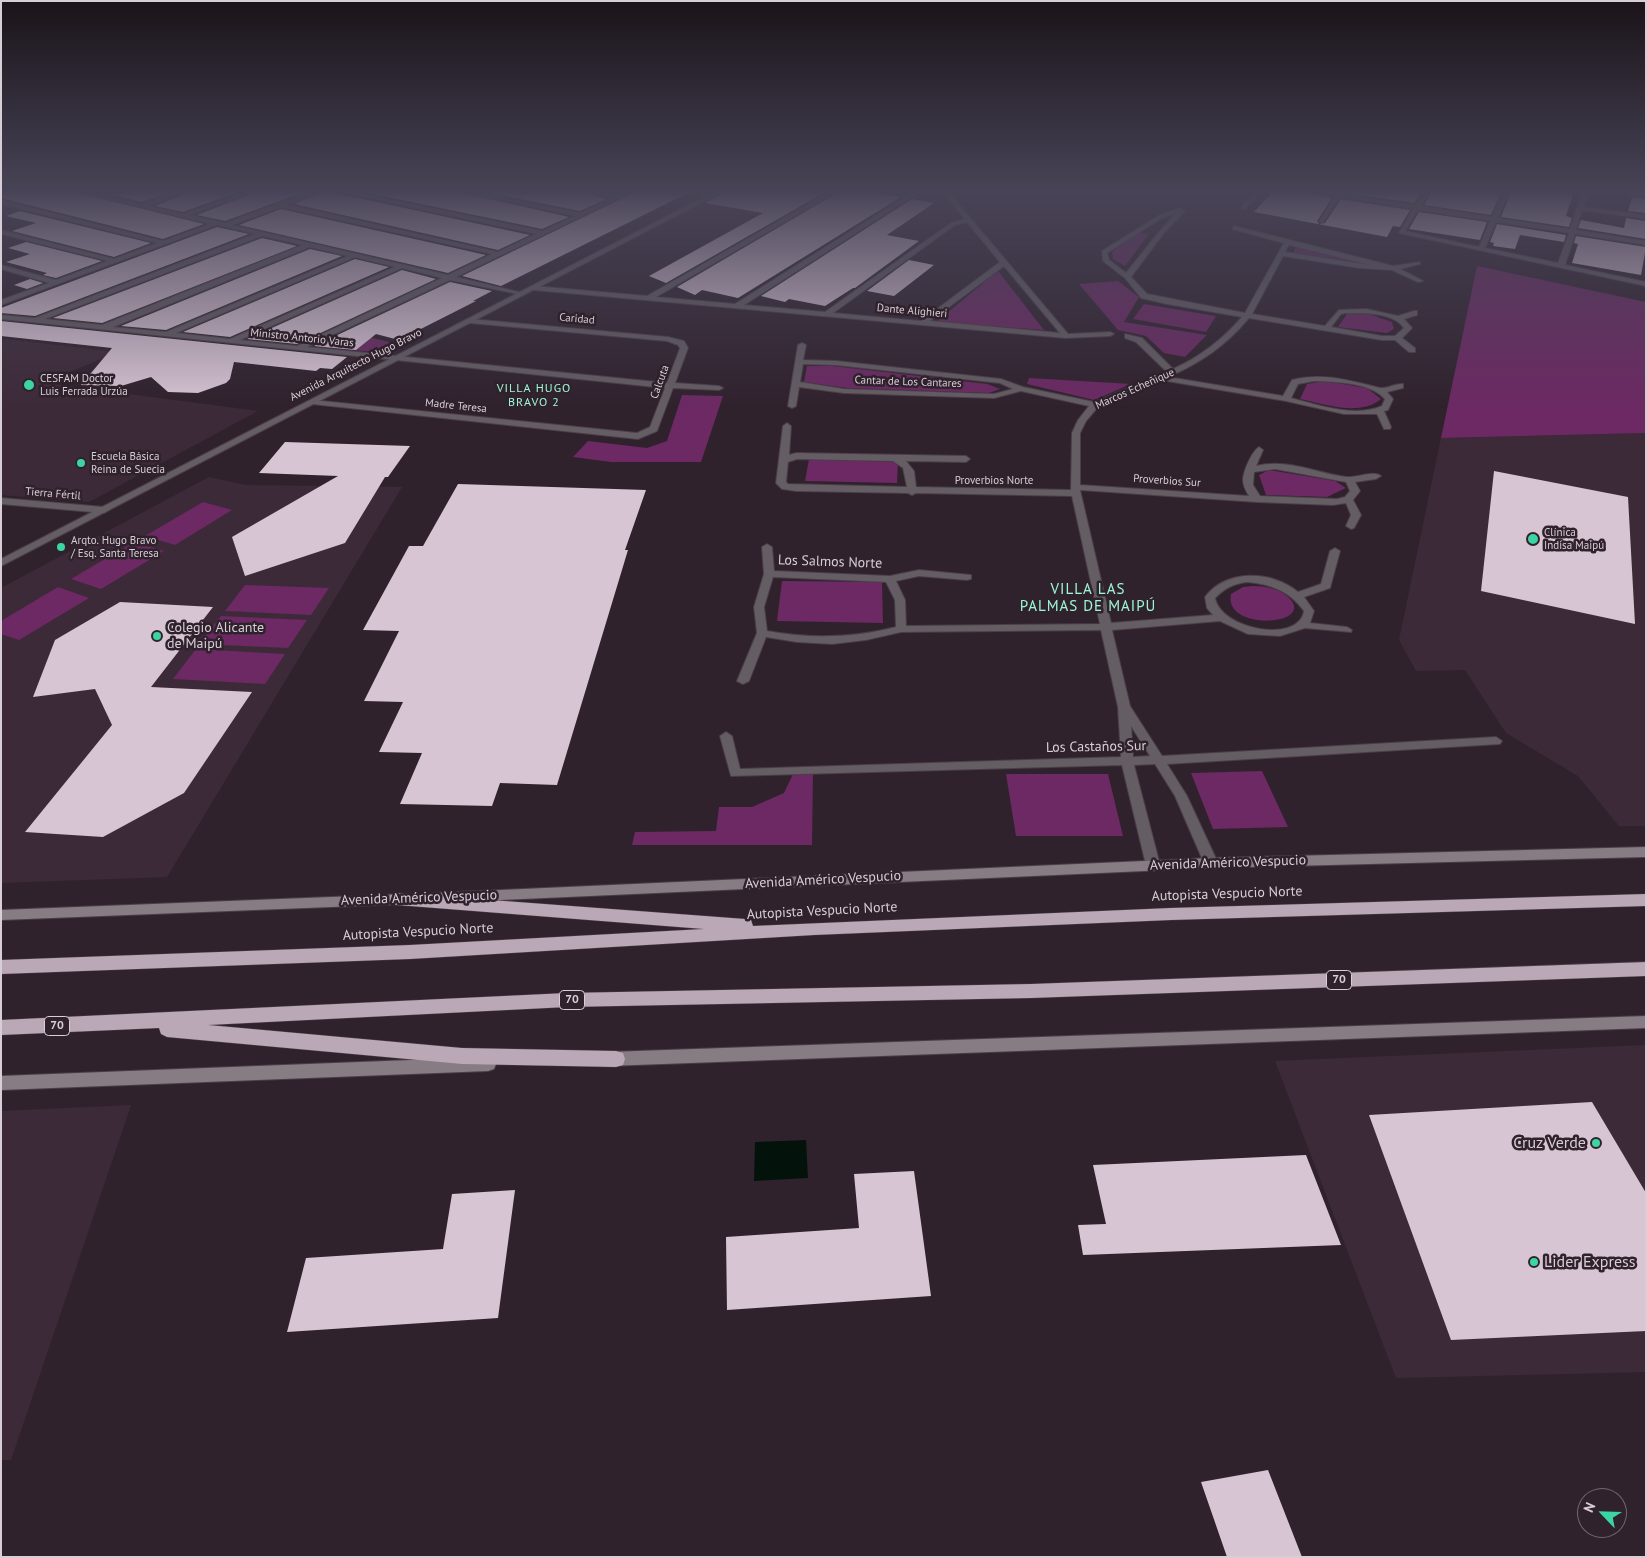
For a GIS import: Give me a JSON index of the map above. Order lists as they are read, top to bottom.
{
  "streets": {
    "highway": ["Autopista Vespucio Norte", "70"],
    "main road": ["Avenida Américo Vespucio"],
    "street": [
      "Dante Alighieri",
      "Caridad",
      "Ministro Antorio Varas",
      "Avenida Arquitecto Hugo Bravo",
      "Calcuta",
      "Cantar de Los Cantares",
      "Marcos Echeñique",
      "Madre Teresa",
      "Proverbios Norte",
      "Proverbios Sur",
      "Tierra Fértil",
      "Los Salmos Norte",
      "Los Castaños Sur"
    ]
  },
  "crossings": [
    ["Dante Alighieri", "Avenida Arquitecto Hugo Bravo"],
    ["Caridad", "Avenida Arquitecto Hugo Bravo"],
    ["Caridad", "Calcuta"],
    ["Ministro Antorio Varas", "Avenida Arquitecto Hugo Bravo"],
    ["Ministro Antorio Varas", "Calcuta"],
    ["Avenida Arquitecto Hugo Bravo", "Madre Teresa"],
    ["Avenida Arquitecto Hugo Bravo", "Tierra Fértil"],
    ["Calcuta", "Madre Teresa"],
    ["Cantar de Los Cantares", "Marcos Echeñique"],
    ["Marcos Echeñique", "Proverbios Norte"],
    ["Marcos Echeñique", "Proverbios Sur"],
    ["Marcos Echeñique", "Los Castaños Sur"],
    ["Marcos Echeñique", "Avenida Américo Vespucio"],
    ["Proverbios Norte", "Proverbios Sur"]
  ],
  "districts": ["VILLA HUGO BRAVO 2", "VILLA LAS PALMAS DE MAIPÚ"],
  "places": [
    "CESFAM Doctor Luis Ferrada Urzúa",
    "Escuela Básica Reina de Suecia",
    "Clínica Indisa Maipú",
    "Arqto. Hugo Bravo / Esq. Santa Teresa",
    "Colegio Alicante de Maipú",
    "Cruz Verde",
    "Lider Express"
  ],
  "north": "top left"
}
